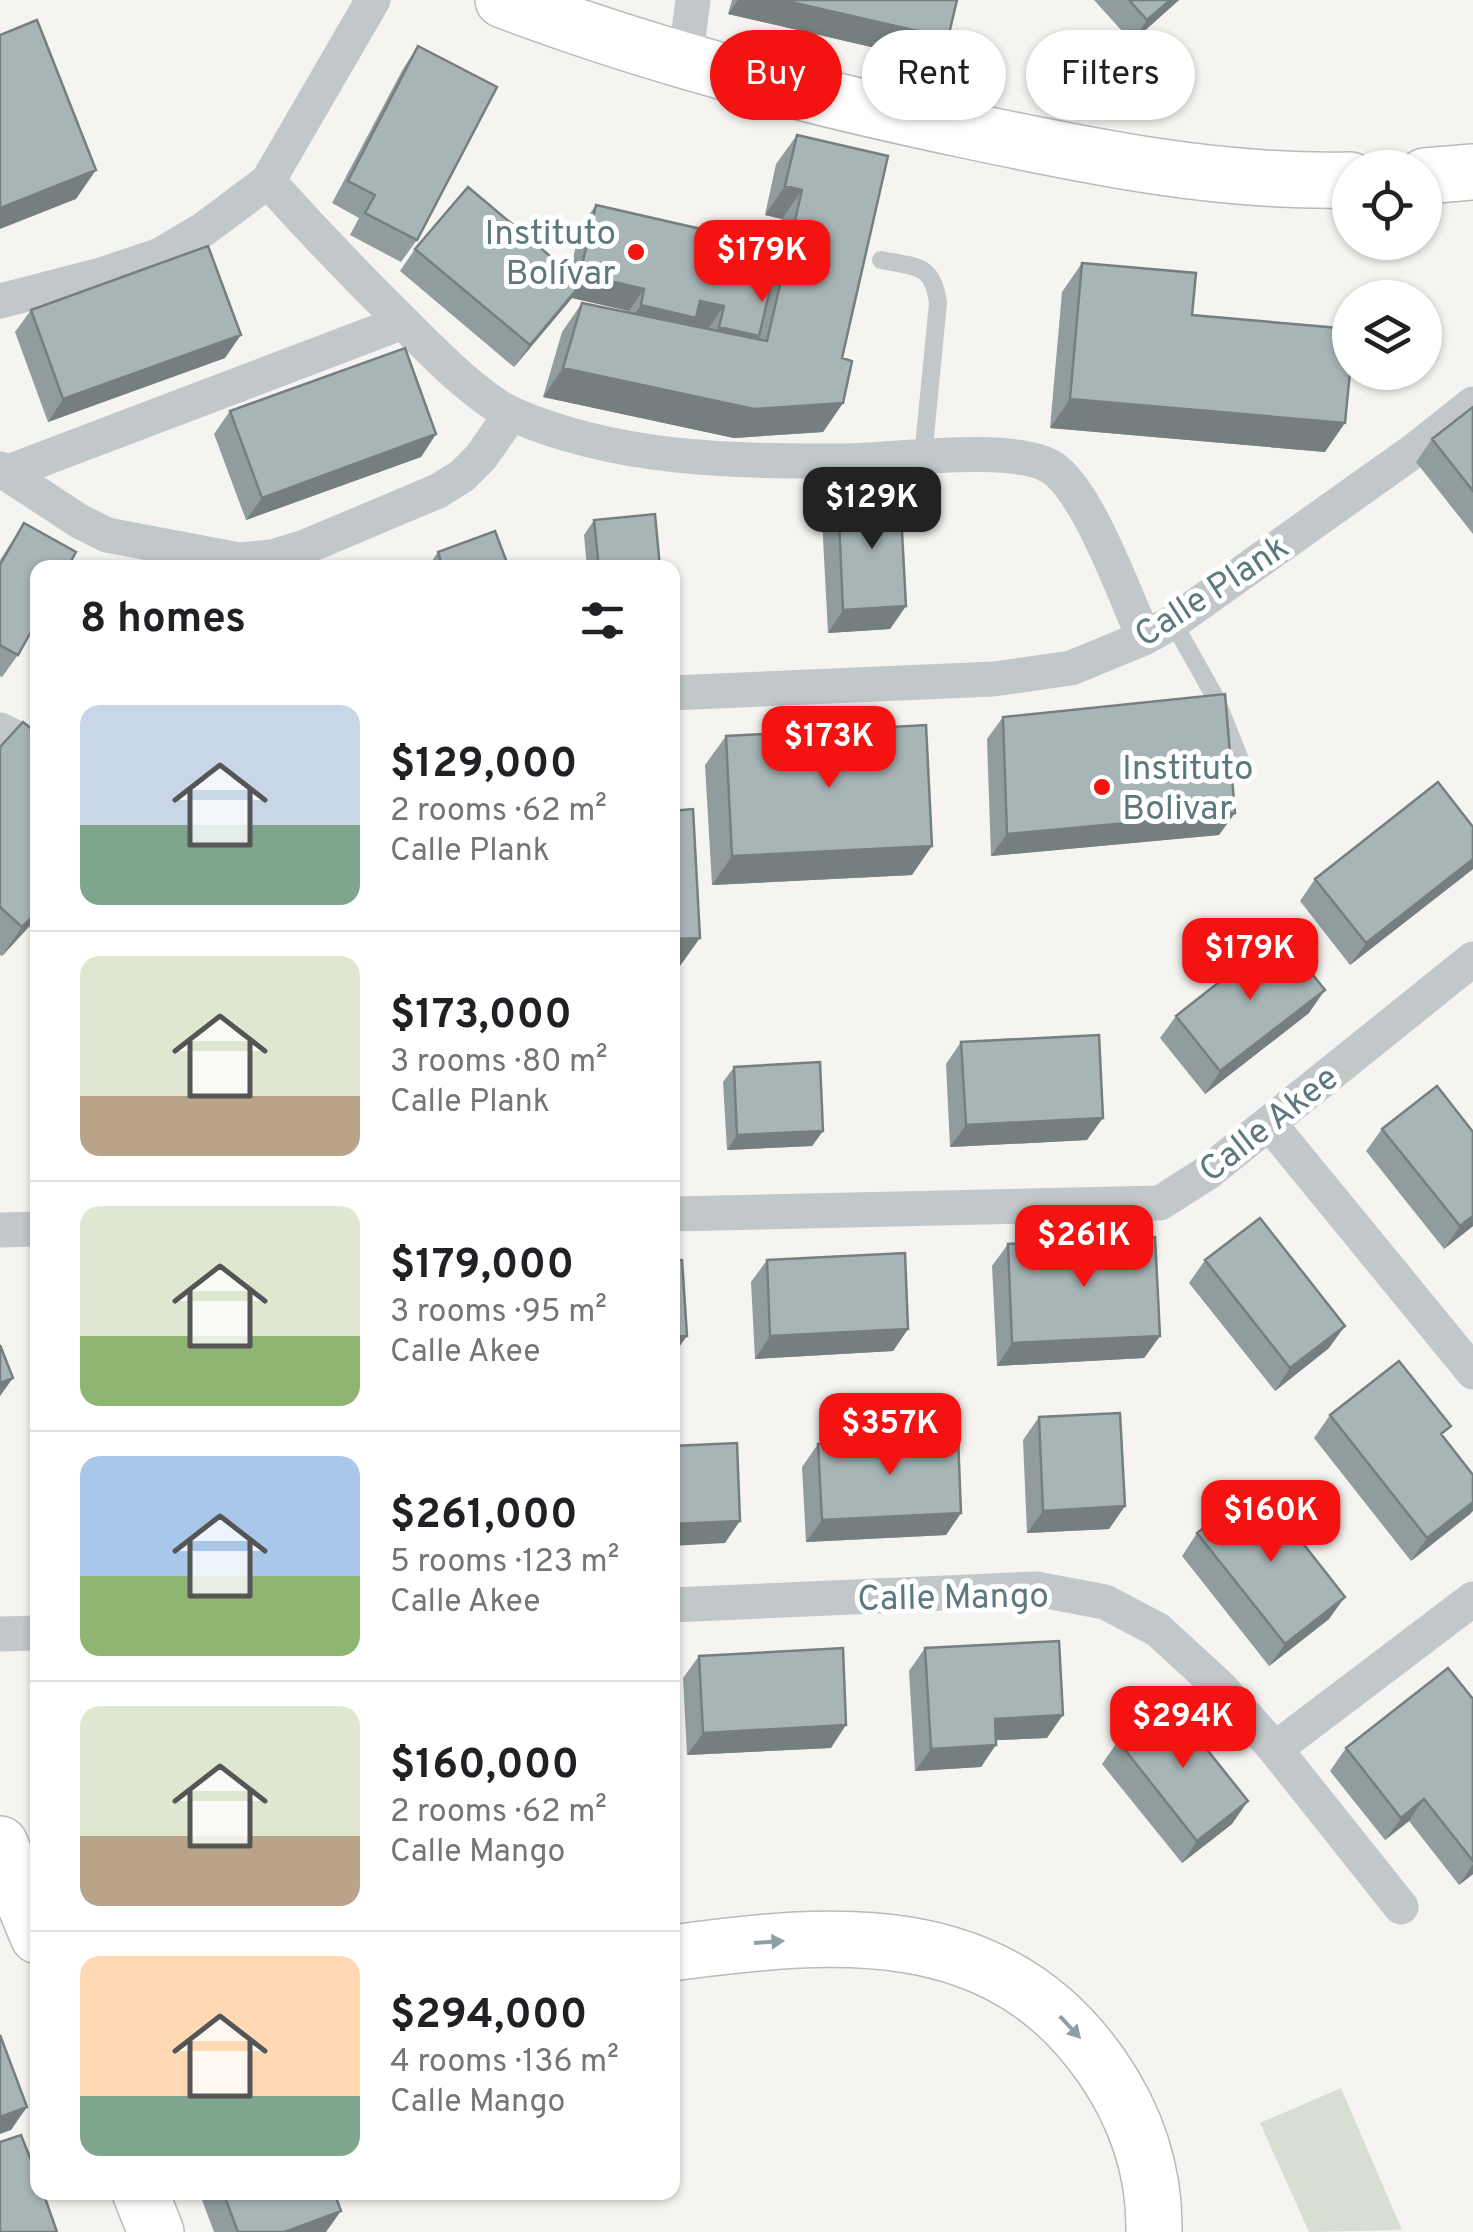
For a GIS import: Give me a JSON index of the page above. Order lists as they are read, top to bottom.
{
  "streets": {
    "street": ["Calle Plank", "Calle Akee", "Calle Mango"]
  },
  "places": ["Instituto Bolívar", "Instituto Bolivar"],
  "page": {
    "chip": ["Buy", "Rent", "Filters"],
    "price": [
      "$179K",
      "$129K",
      "$173K",
      "$179K",
      "$261K",
      "$357K",
      "$160K",
      "$294K"
    ],
    "heading": "8 homes",
    "list": [
      {
        "name": "$129,000",
        "note": "2 rooms · 62 m² · Calle Plank"
      },
      {
        "name": "$173,000",
        "note": "3 rooms · 80 m² · Calle Plank"
      },
      {
        "name": "$179,000",
        "note": "3 rooms · 95 m² · Calle Akee"
      },
      {
        "name": "$261,000",
        "note": "5 rooms · 123 m² · Calle Akee"
      },
      {
        "name": "$160,000",
        "note": "2 rooms · 62 m² · Calle Mango"
      },
      {
        "name": "$294,000",
        "note": "4 rooms · 136 m² · Calle Mango"
      }
    ]
  }
}
